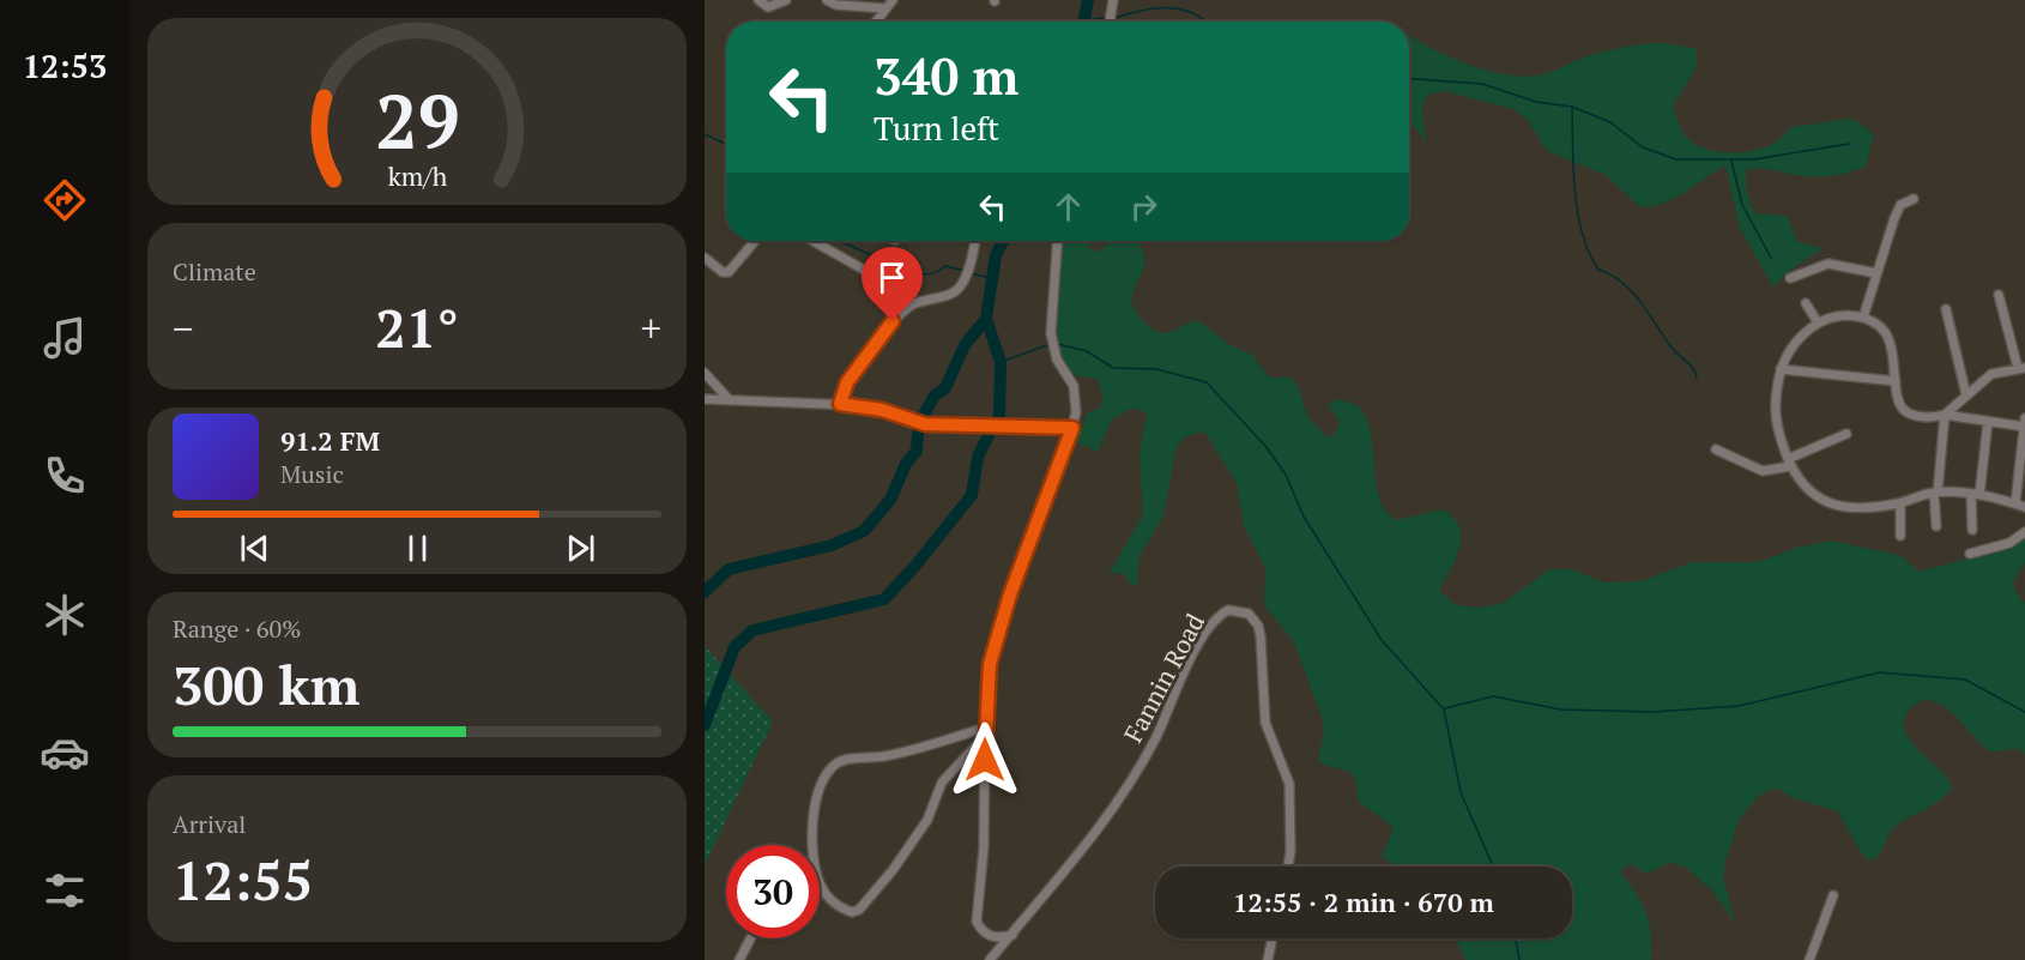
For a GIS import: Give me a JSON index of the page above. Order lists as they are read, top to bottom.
{
  "streets": {
    "street": ["Fannin Road"]
  },
  "page": {
    "tabs": "12:53",
    "turn": ["340 m", "Turn left"],
    "tile": [
      "Climate",
      ["Range · 60%", "300 km"],
      ["Arrival", "12:55"]
    ],
    "heat": ["−", "21°", "+"],
    "song": ["91.2 FM", "Music"],
    "limit": "30",
    "trip": "12:55 · 2 min · 670 m",
    "gauge": ["29", "km/h"]
  }
}
